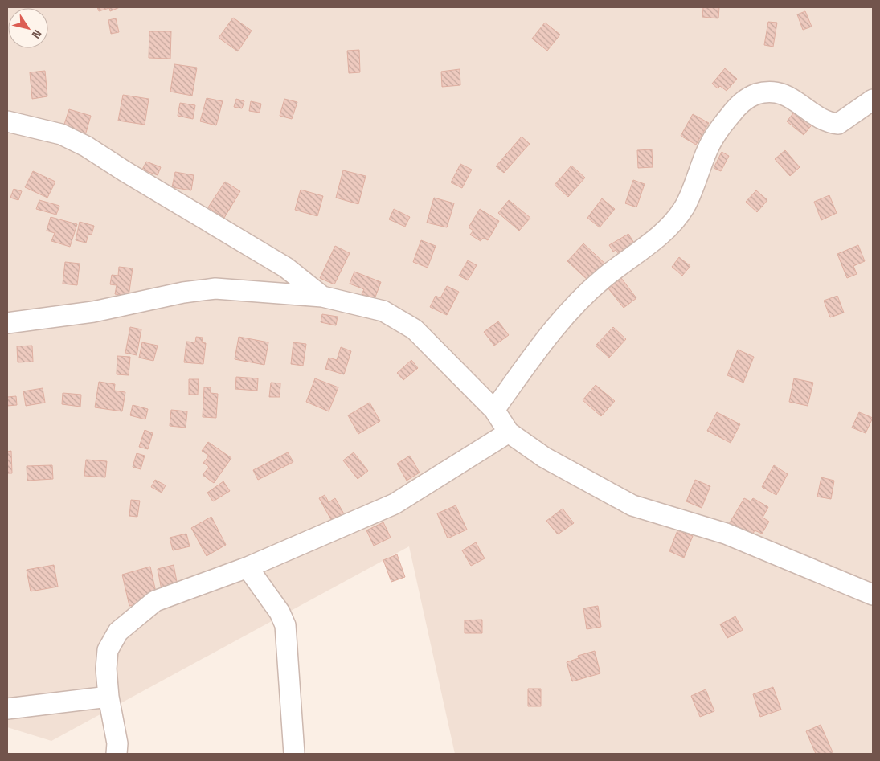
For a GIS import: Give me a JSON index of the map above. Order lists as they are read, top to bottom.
{
  "north": "bottom right"
}
